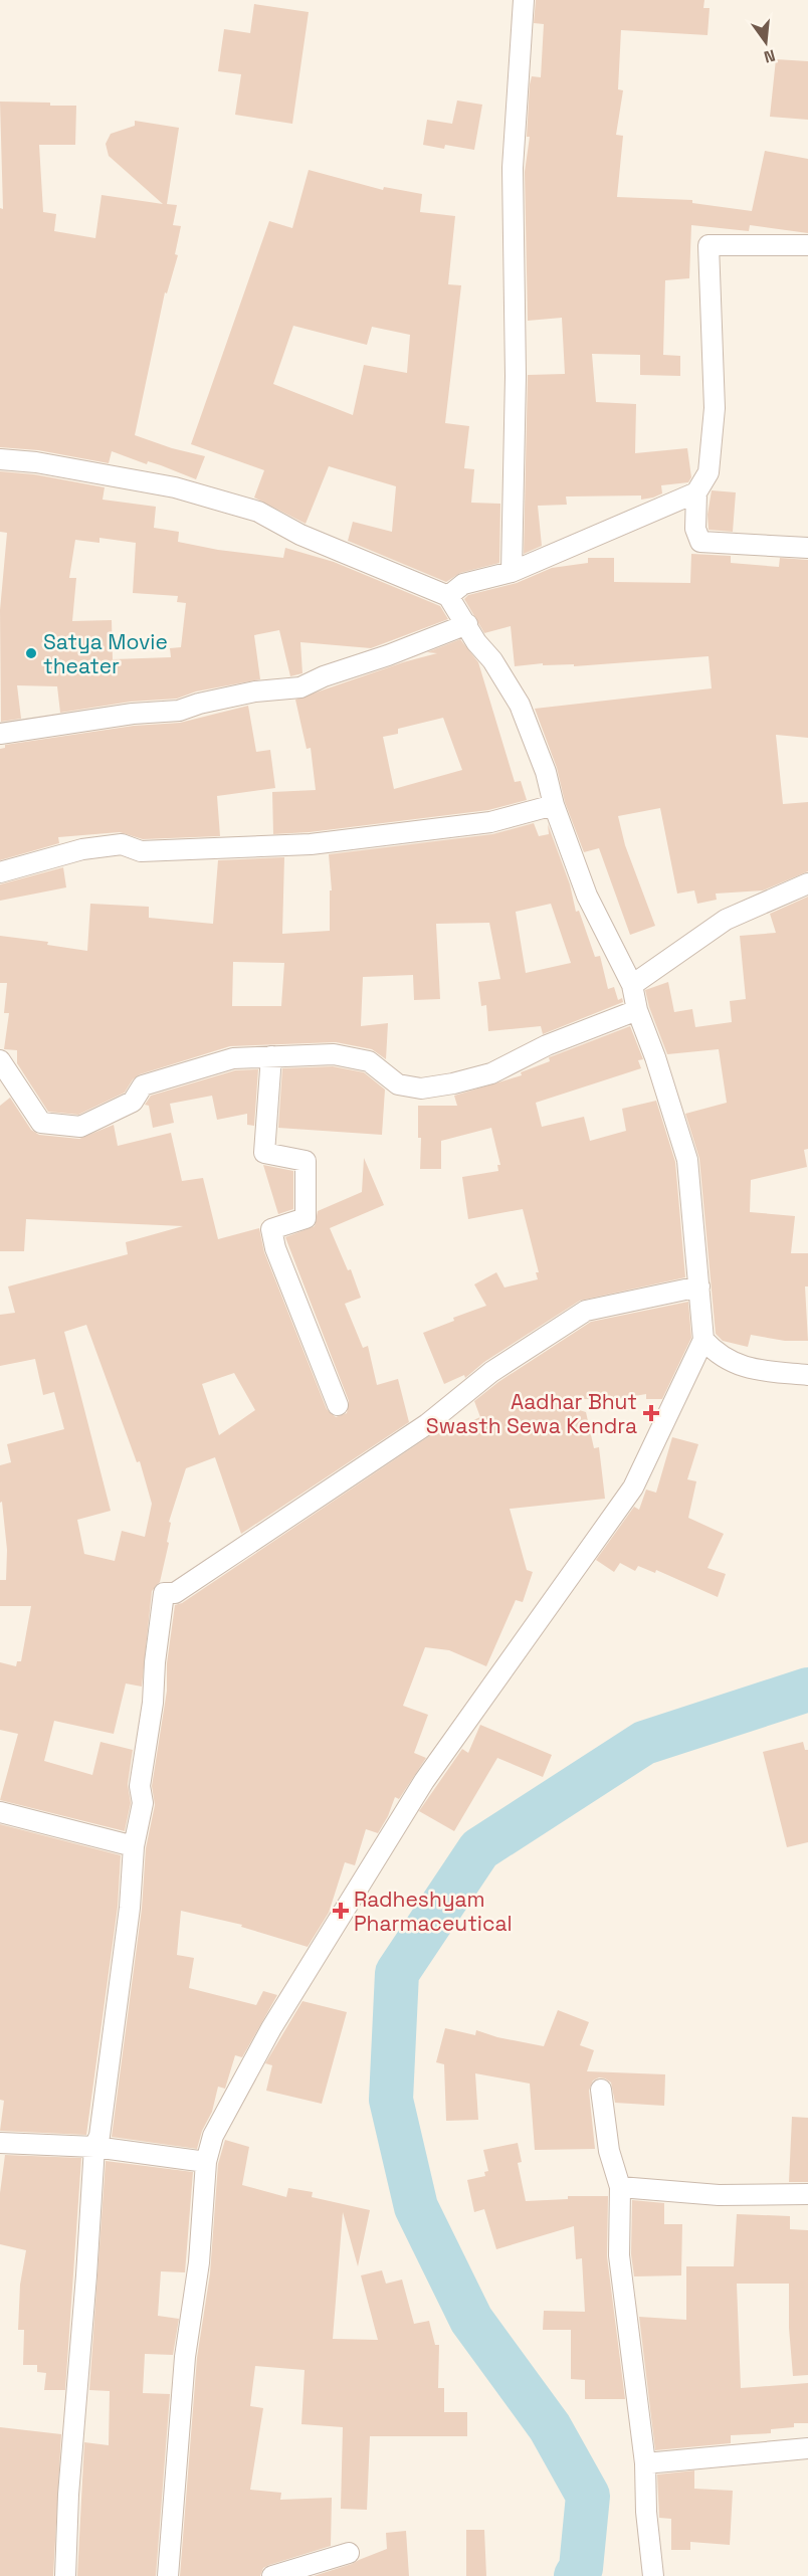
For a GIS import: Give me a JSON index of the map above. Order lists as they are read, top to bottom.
{
  "places": {
    "other": ["Satya Movie theater"],
    "health": ["Aadhar Bhut Swasth Sewa Kendra", "Radheshyam Pharmaceutical"]
  },
  "north": "bottom"
}
